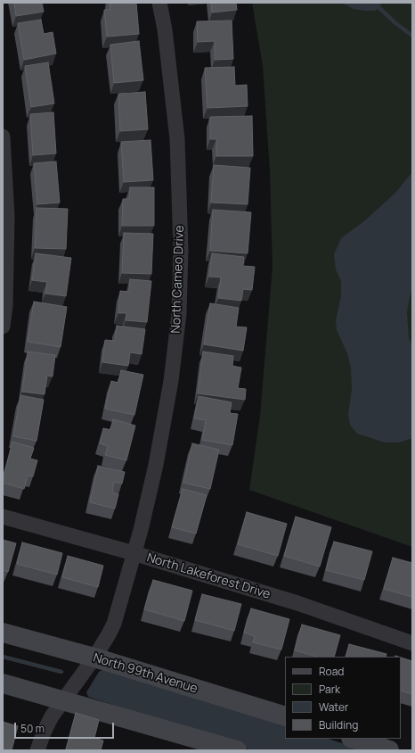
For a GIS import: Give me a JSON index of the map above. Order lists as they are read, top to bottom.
{
  "streets": {
    "main road": ["North 99th Avenue"],
    "street": ["North Cameo Drive", "North Lakeforest Drive"]
  },
  "crossings": [
    ["North Cameo Drive", "North Lakeforest Drive"],
    ["North Cameo Drive", "North 99th Avenue"]
  ],
  "legend": [
    "Road",
    "Park",
    "Water",
    "Building"
  ],
  "scale_bar": "50 m"
}
